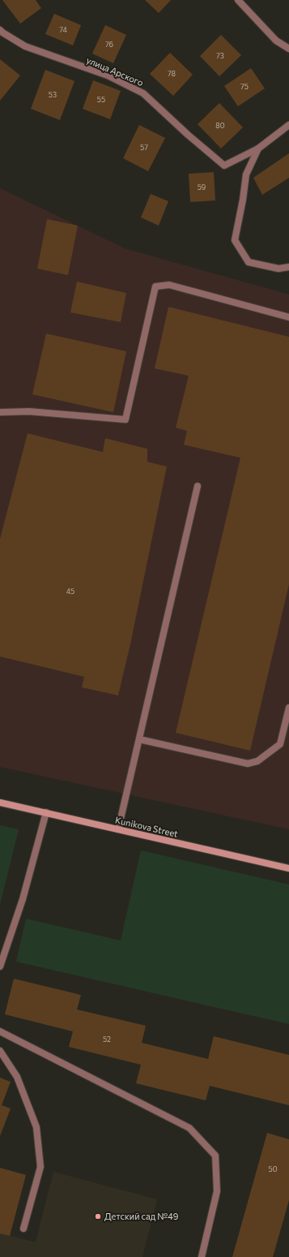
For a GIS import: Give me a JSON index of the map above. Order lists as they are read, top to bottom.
{
  "streets": {
    "street": ["улица Арского", "Kunikova Street"]
  },
  "places": ["Детский сад №49"],
  "house_numbers": [
    "74",
    "76",
    "73",
    "78",
    "75",
    "53",
    "55",
    "80",
    "57",
    "59",
    "45",
    "52",
    "50"
  ]
}
